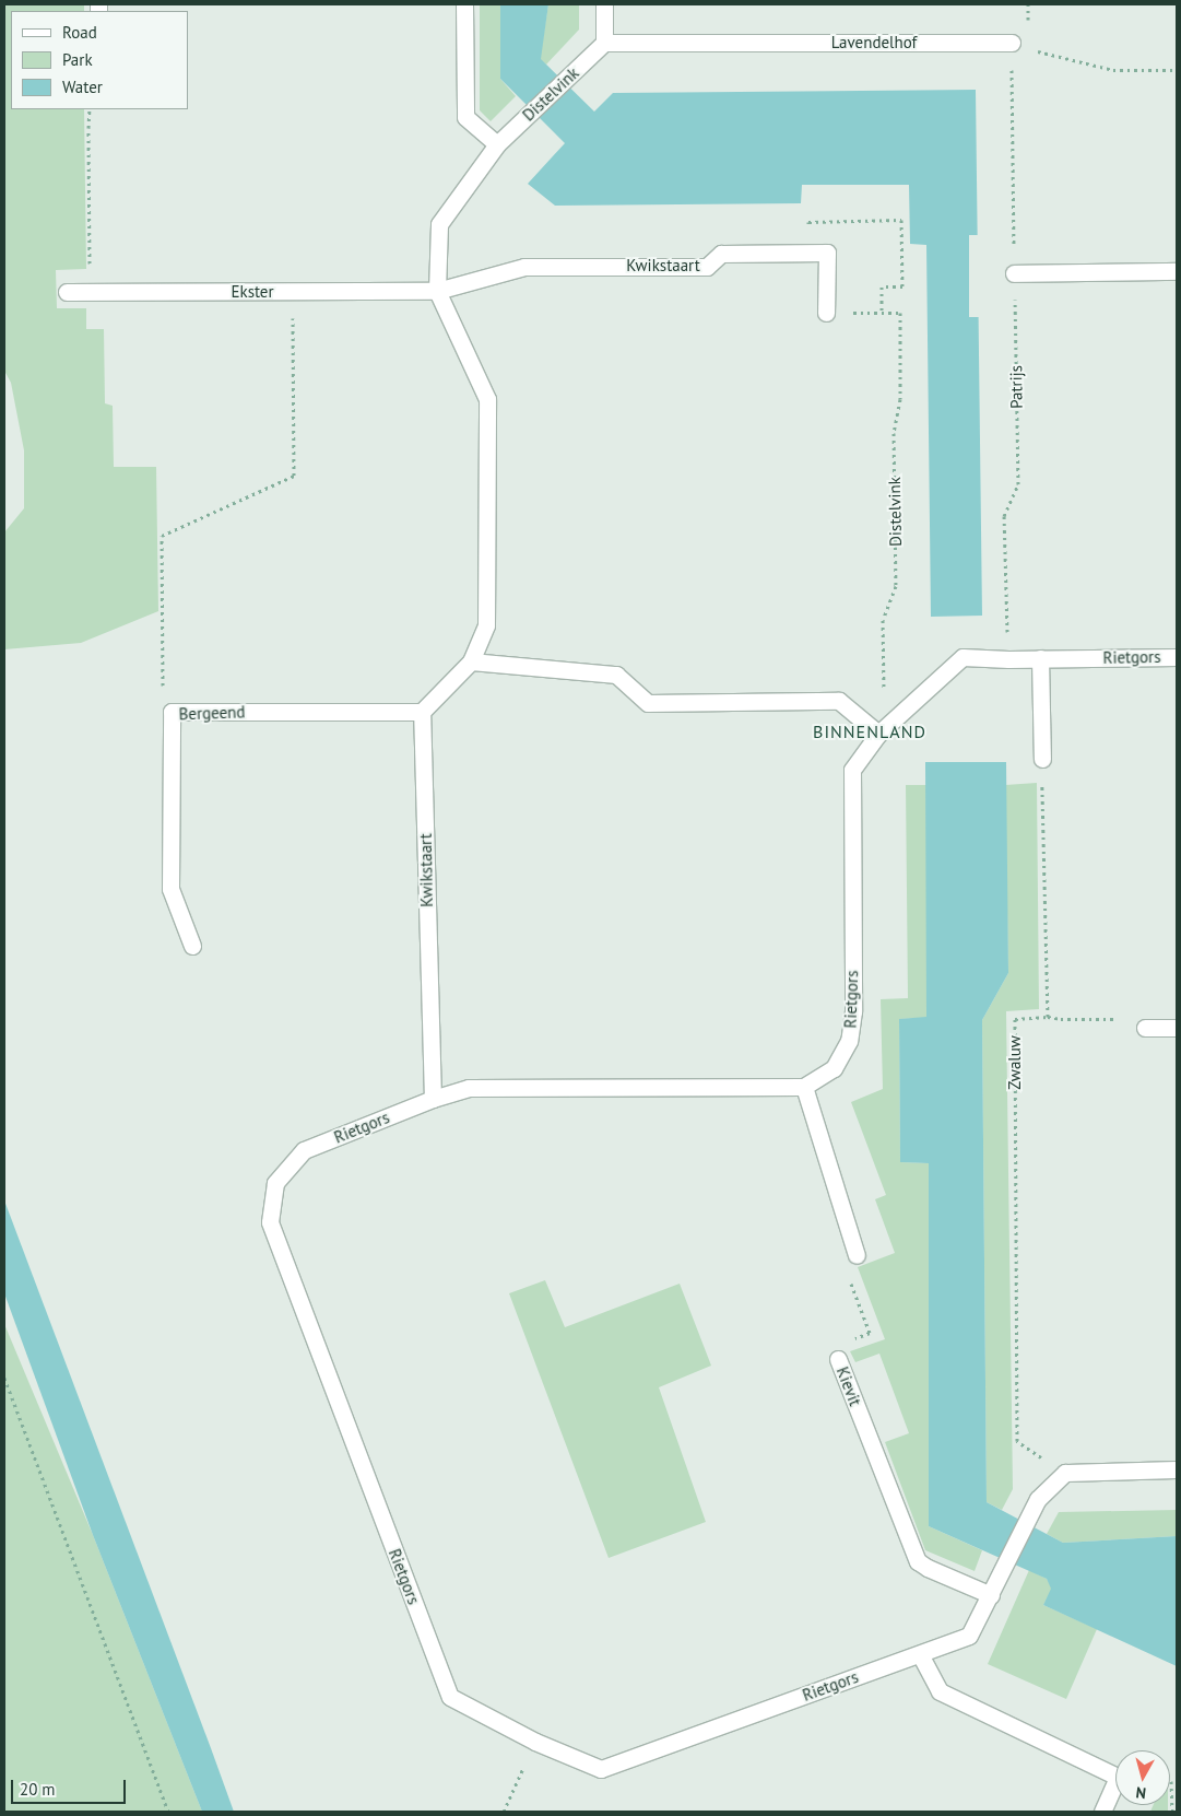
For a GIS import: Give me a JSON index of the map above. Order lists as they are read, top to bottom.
{
  "streets": {
    "street": [
      "Lavendelhof",
      "Distelvink",
      "Kwikstaart",
      "Ekster",
      "Rietgors",
      "Bergeend",
      "Kievit"
    ],
    "path": ["Patrijs", "Zwaluw"]
  },
  "crossings": [
    ["Lavendelhof", "Distelvink"],
    ["Lavendelhof", "Patrijs"],
    ["Distelvink", "Rietgors"],
    ["Kwikstaart", "Ekster"],
    ["Kwikstaart", "Rietgors"],
    ["Kwikstaart", "Bergeend"],
    ["Patrijs", "Rietgors"],
    ["Rietgors", "Zwaluw"],
    ["Rietgors", "Kievit"]
  ],
  "districts": ["BINNENLAND"],
  "legend": ["Road", "Park", "Water"],
  "scale_bar": "20 m",
  "north": "bottom"
}
